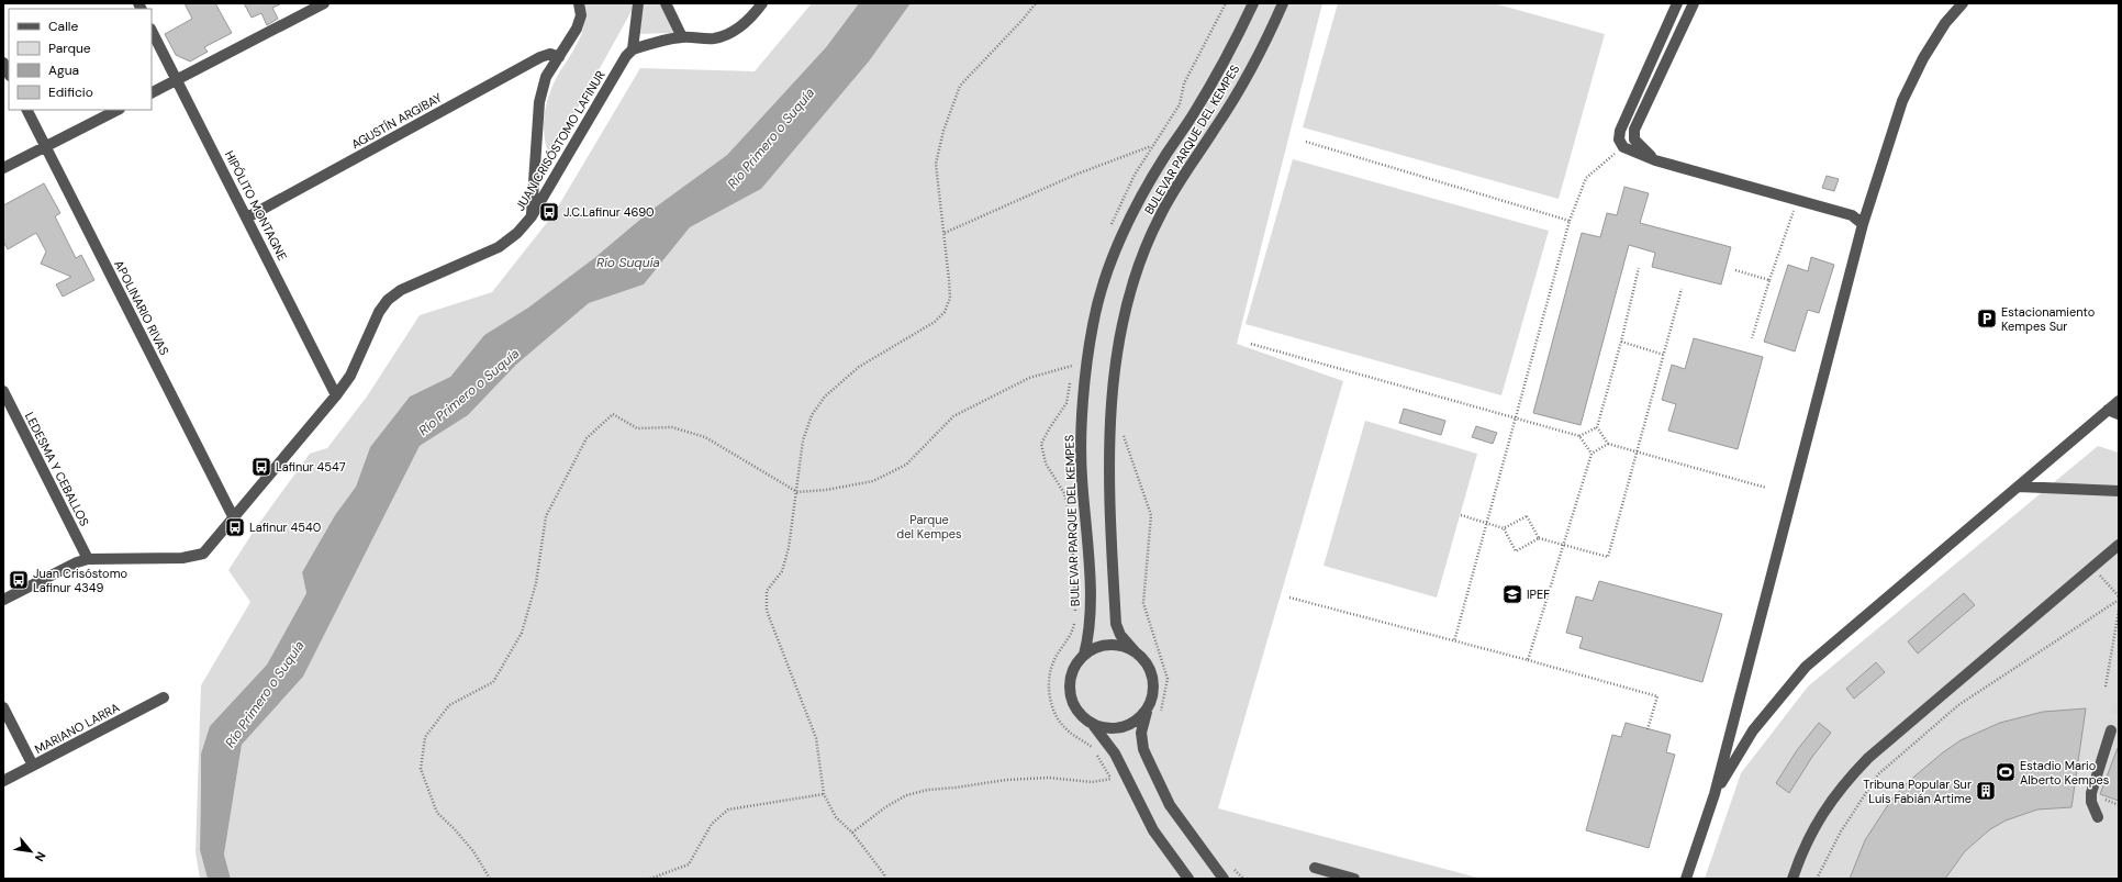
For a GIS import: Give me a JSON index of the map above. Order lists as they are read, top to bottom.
{
  "streets": {
    "street": [
      "AGUSTÍN ARGIBAY",
      "BULEVAR PARQUE DEL KEMPES",
      "JUAN CRISÓSTOMO LAFINUR",
      "HIPÓLITO MONTAGNE",
      "APOLINARIO RIVAS",
      "LEDESMA Y CEBALLOS",
      "MARIANO LARRA"
    ]
  },
  "crossings": [
    ["AGUSTÍN ARGIBAY", "HIPÓLITO MONTAGNE"],
    ["JUAN CRISÓSTOMO LAFINUR", "HIPÓLITO MONTAGNE"],
    ["JUAN CRISÓSTOMO LAFINUR", "APOLINARIO RIVAS"],
    ["JUAN CRISÓSTOMO LAFINUR", "LEDESMA Y CEBALLOS"]
  ],
  "water": ["Río Primero o Suquía", "Río Suquía"],
  "parks": ["Parque del Kempes"],
  "places": {
    "bus stop": [
      "J.C.Lafinur 4690",
      "Lafinur 4547",
      "Lafinur 4540",
      "Juan Crisóstomo Lafinur 4349"
    ],
    "parking": ["Estacionamiento Kempes Sur"],
    "school or university": ["IPEF"],
    "sports": ["Estadio Mario Alberto Kempes"],
    "building": ["Tribuna Popular Sur Luis Fabián Artime"]
  },
  "legend": [
    "Calle",
    "Parque",
    "Agua",
    "Edificio"
  ],
  "north": "bottom right"
}
